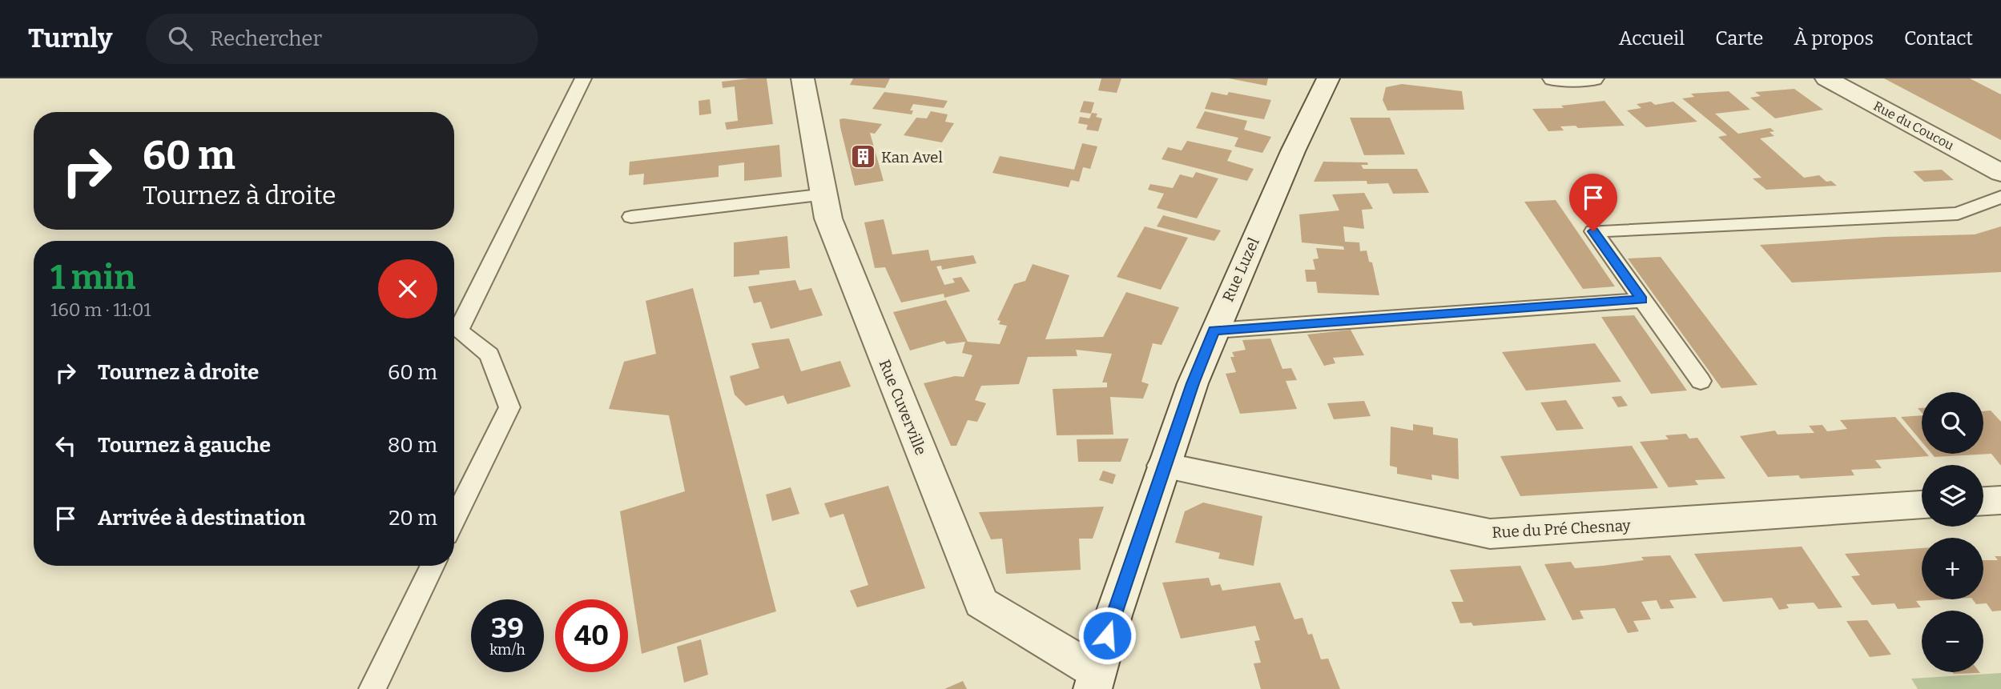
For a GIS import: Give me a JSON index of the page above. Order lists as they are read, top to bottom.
{
  "streets": {
    "street": [
      "Rue du Coucou",
      "Rue Luzel",
      "Rue Cuverville",
      "Rue du Pré Chesnay"
    ]
  },
  "crossings": [
    ["Rue Luzel", "Rue Cuverville"],
    ["Rue Luzel", "Rue du Pré Chesnay"]
  ],
  "places": {
    "building": ["Kan Avel"]
  },
  "page": {
    "header": "Turnly",
    "search": "Rechercher",
    "nav": [
      "Accueil",
      "Carte",
      "À propos",
      "Contact"
    ],
    "turn": ["60 m", "Tournez à droite"],
    "heading": ["1 min", "160 m · 11:01"],
    "list": [
      {
        "name": "Tournez à droite",
        "value": "60 m"
      },
      {
        "name": "Tournez à gauche",
        "value": "80 m"
      },
      {
        "name": "Arrivée à destination",
        "value": "20 m"
      }
    ],
    "map_buttons": ["+", "−"],
    "speed": "39 km/h",
    "limit": "40"
  }
}
